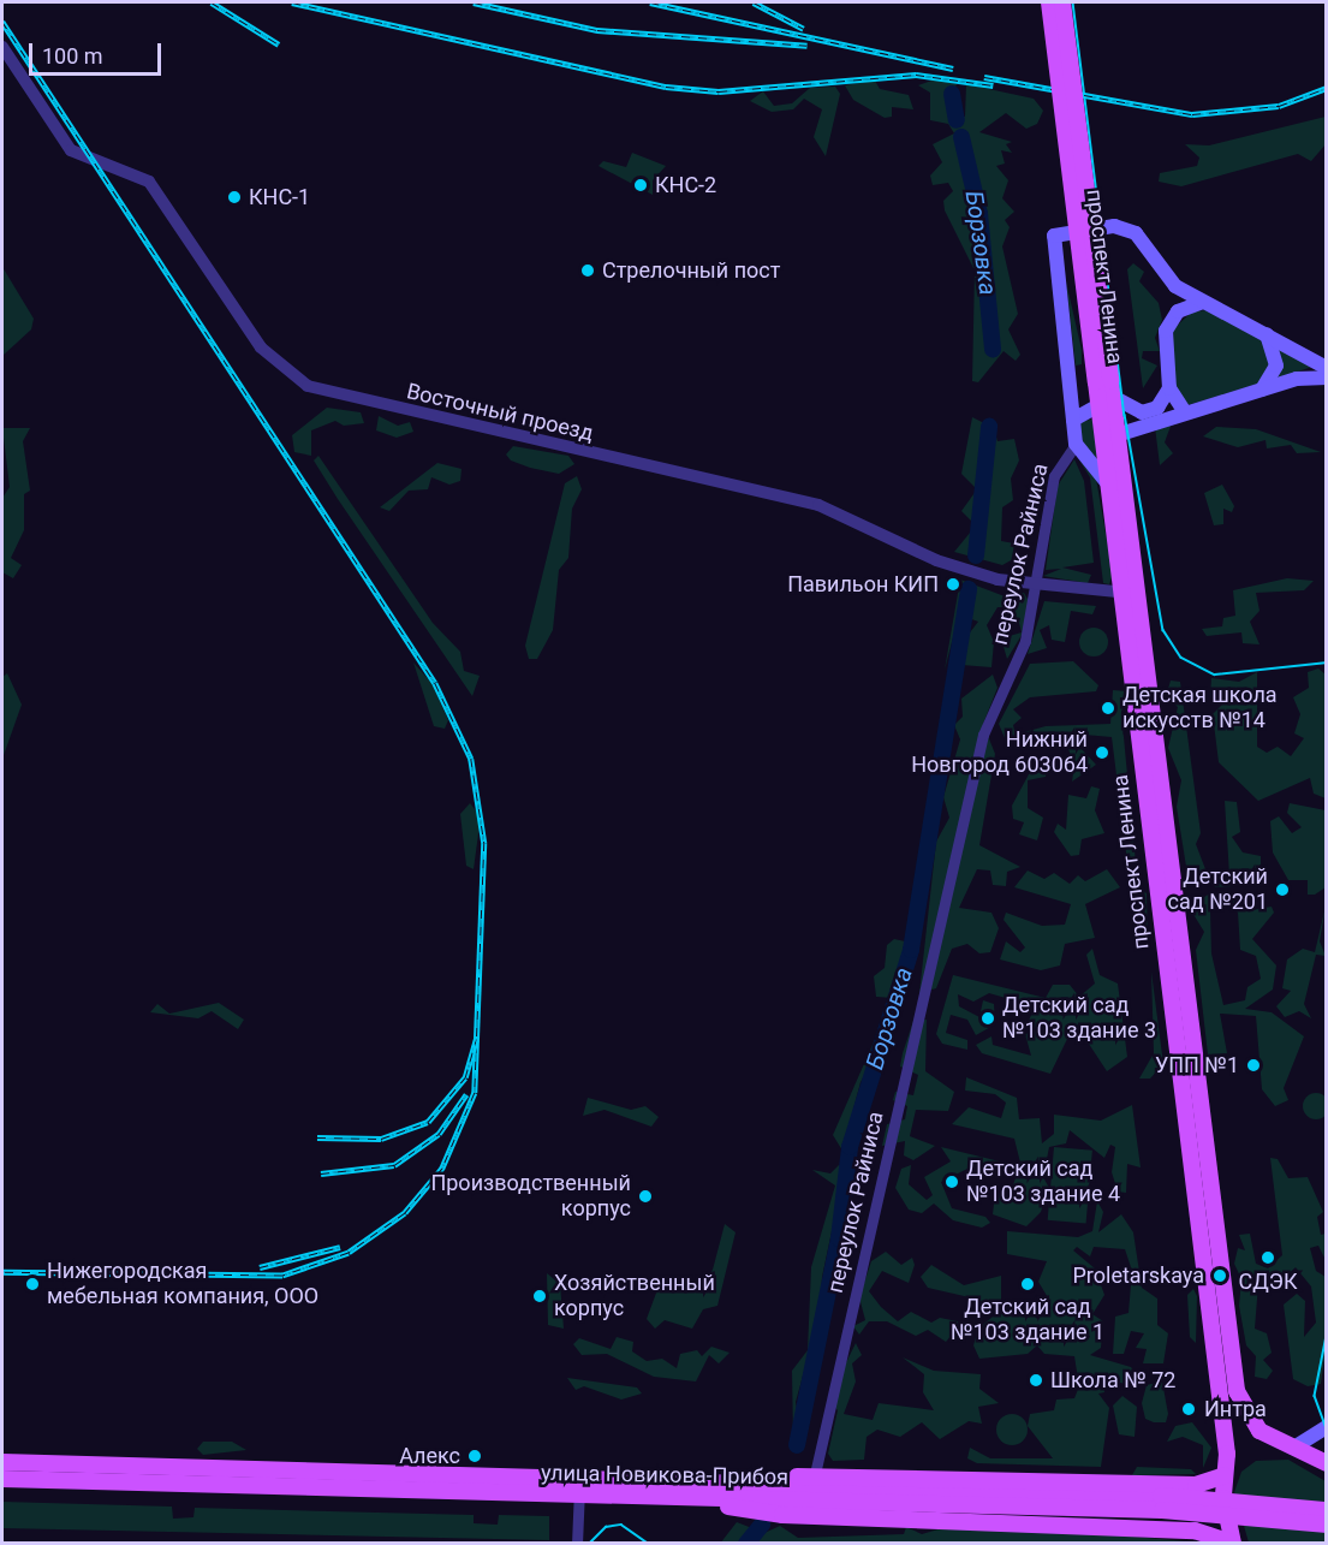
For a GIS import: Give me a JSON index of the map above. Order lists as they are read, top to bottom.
{
  "streets": {
    "main road": ["проспект Ленина", "улица Новикова-Прибоя"],
    "street": ["Восточный проезд", "переулок Райниса"]
  },
  "crossings": [
    ["проспект Ленина", "Восточный проезд"],
    ["Восточный проезд", "переулок Райниса"]
  ],
  "water": ["Борзовка"],
  "places": [
    "КНС-2",
    "КНС-1",
    "Стрелочный пост",
    "Павильон КИП",
    "Детская школа искусств №14",
    "Нижний Новгород 603064",
    "Детский сад №201",
    "Детский сад №103 здание 3",
    "УПП №1",
    "Детский сад №103 здание 4",
    "Производственный корпус",
    "СДЭК",
    "Proletarskaya",
    "Нижегородская мебельная компания, ООО",
    "Детский сад №103 здание 1",
    "Хозяйственный корпус",
    "Школа № 72",
    "Интра",
    "Алекс"
  ],
  "scale_bar": "100 m"
}
